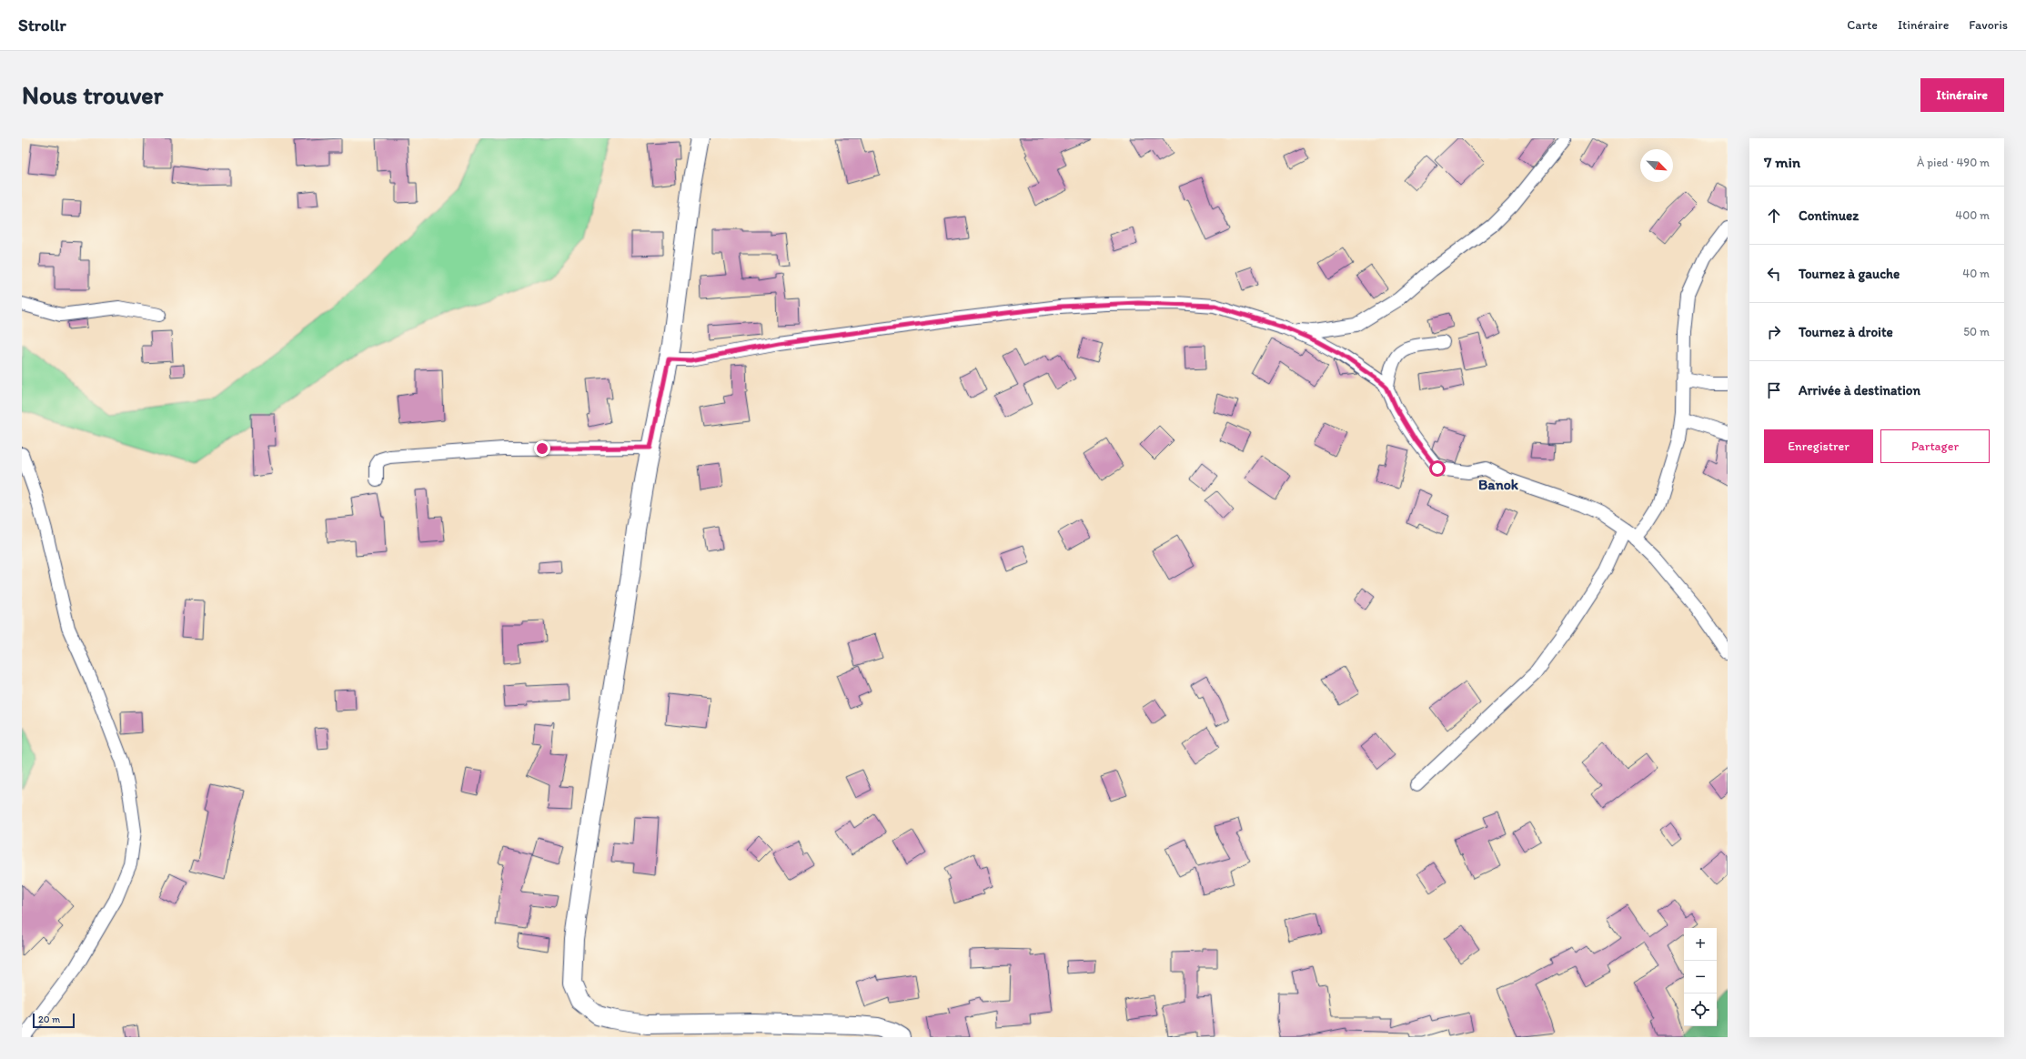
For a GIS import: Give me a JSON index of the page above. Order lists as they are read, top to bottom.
{
  "districts": ["Banok"],
  "scale_bar": "20 m",
  "north": "bottom right",
  "page": {
    "header": "Strollr",
    "nav": ["Carte", "Itinéraire", "Favoris"],
    "buttons": [
      "Itinéraire",
      ["Enregistrer", "Partager"]
    ],
    "title": "Nous trouver",
    "heading": ["7 min", "À pied · 490 m"],
    "list": [
      ["Continuez", "400 m"],
      ["Tournez à gauche", "40 m"],
      ["Tournez à droite", "50 m"],
      "Arrivée à destination"
    ],
    "map_buttons": ["+", "−"],
    "scale": "20 m"
  }
}
